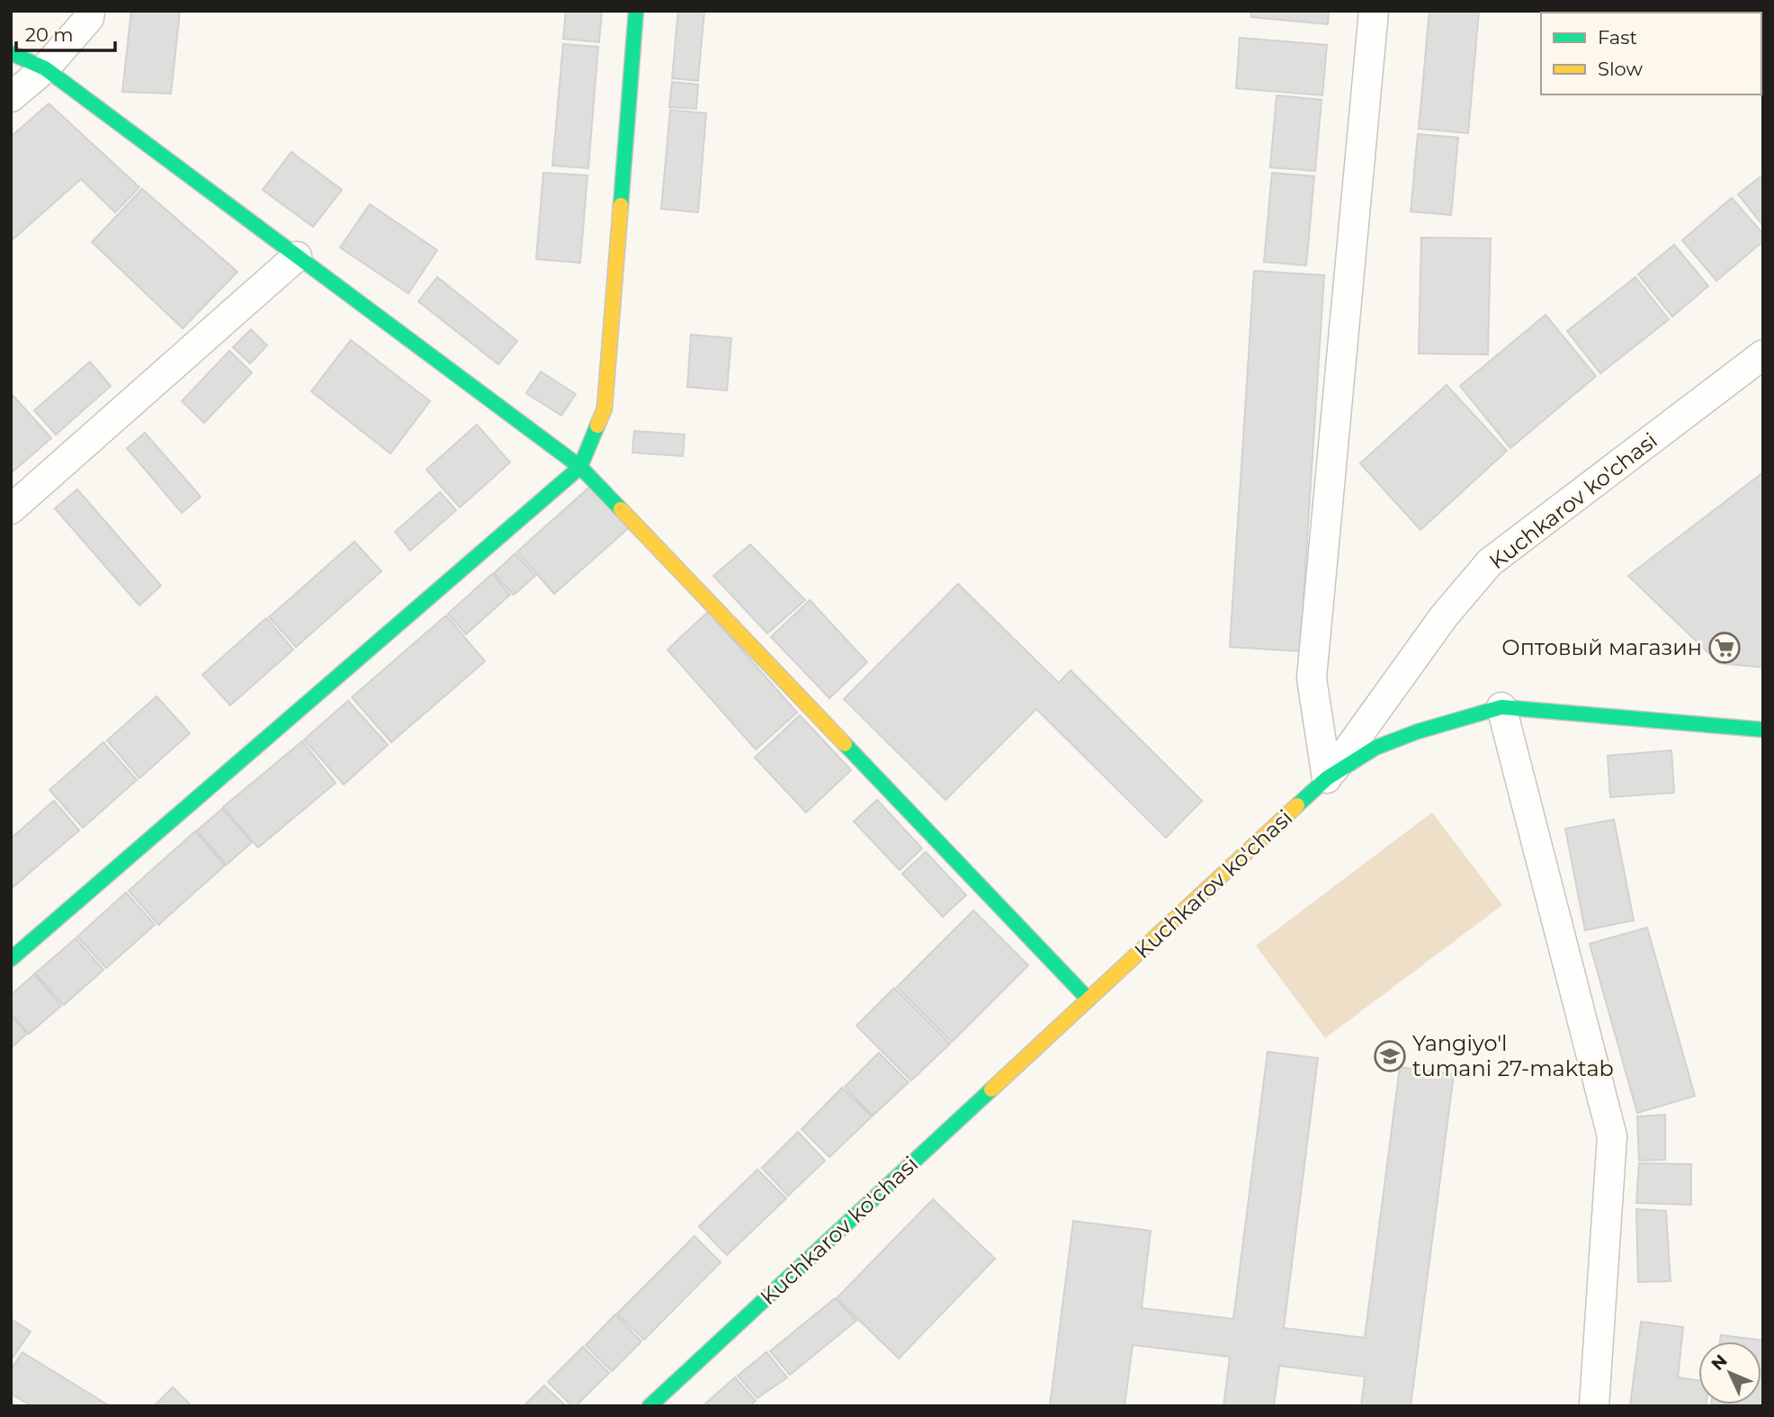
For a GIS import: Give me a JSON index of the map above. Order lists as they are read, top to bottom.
{
  "streets": {
    "street": ["Kuchkarov ko'chasi"]
  },
  "places": {
    "supermarket": ["Оптовый магазин"],
    "school or university": ["Yangiyo'l tumani 27-maktab"]
  },
  "legend": ["Fast", "Slow"],
  "scale_bar": "20 m",
  "north": "top left"
}
